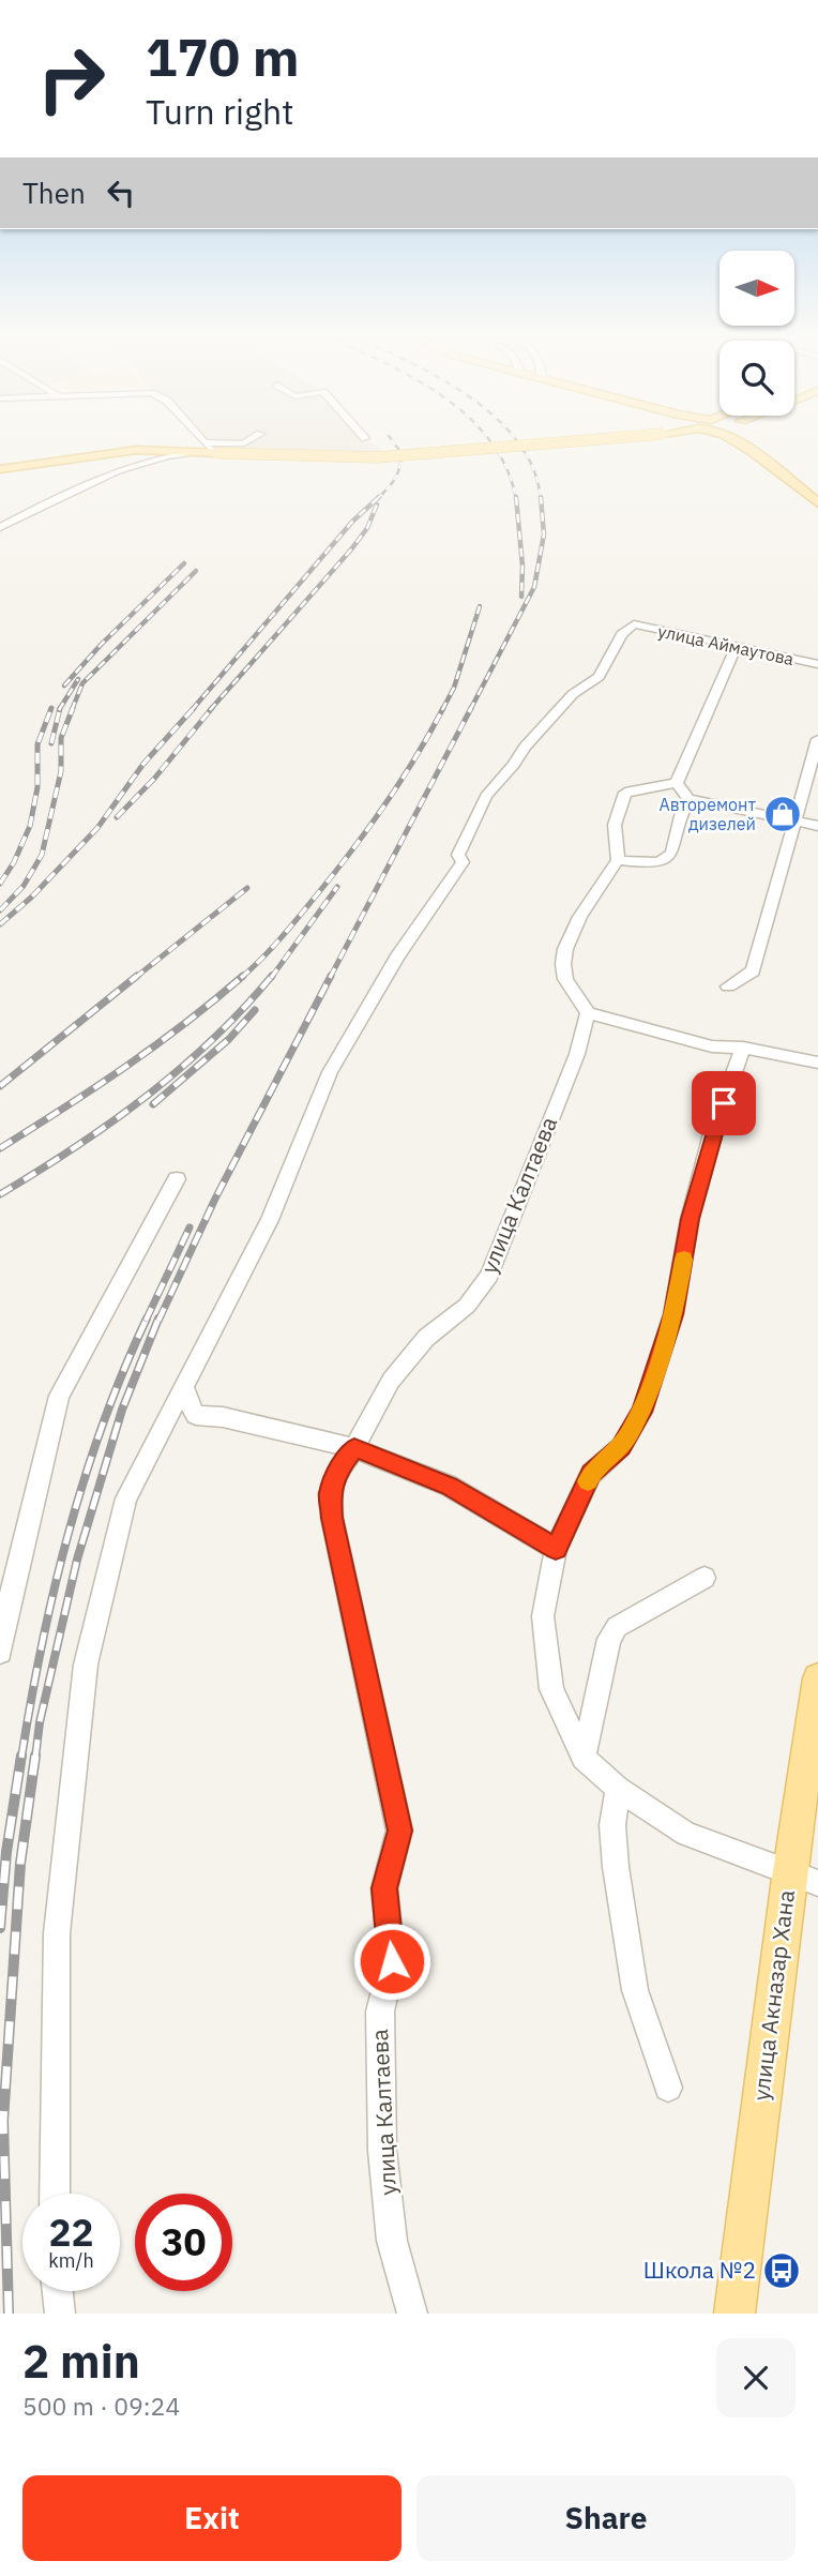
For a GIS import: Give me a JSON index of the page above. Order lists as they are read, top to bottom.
{
  "streets": {
    "main road": ["улица Акназар Хана"],
    "street": ["улица Аймаутова", "улица Калтаева"]
  },
  "places": {
    "shop": ["Авторемонт дизелей"],
    "bus stop": ["Школа №2"]
  },
  "north": "right",
  "page": {
    "turn": ["170 m", "Turn right"],
    "then": "Then",
    "speed": "22 km/h",
    "limit": "30",
    "heading": ["2 min", "500 m · 09:24"],
    "buttons": ["Exit", "Share"]
  }
}
